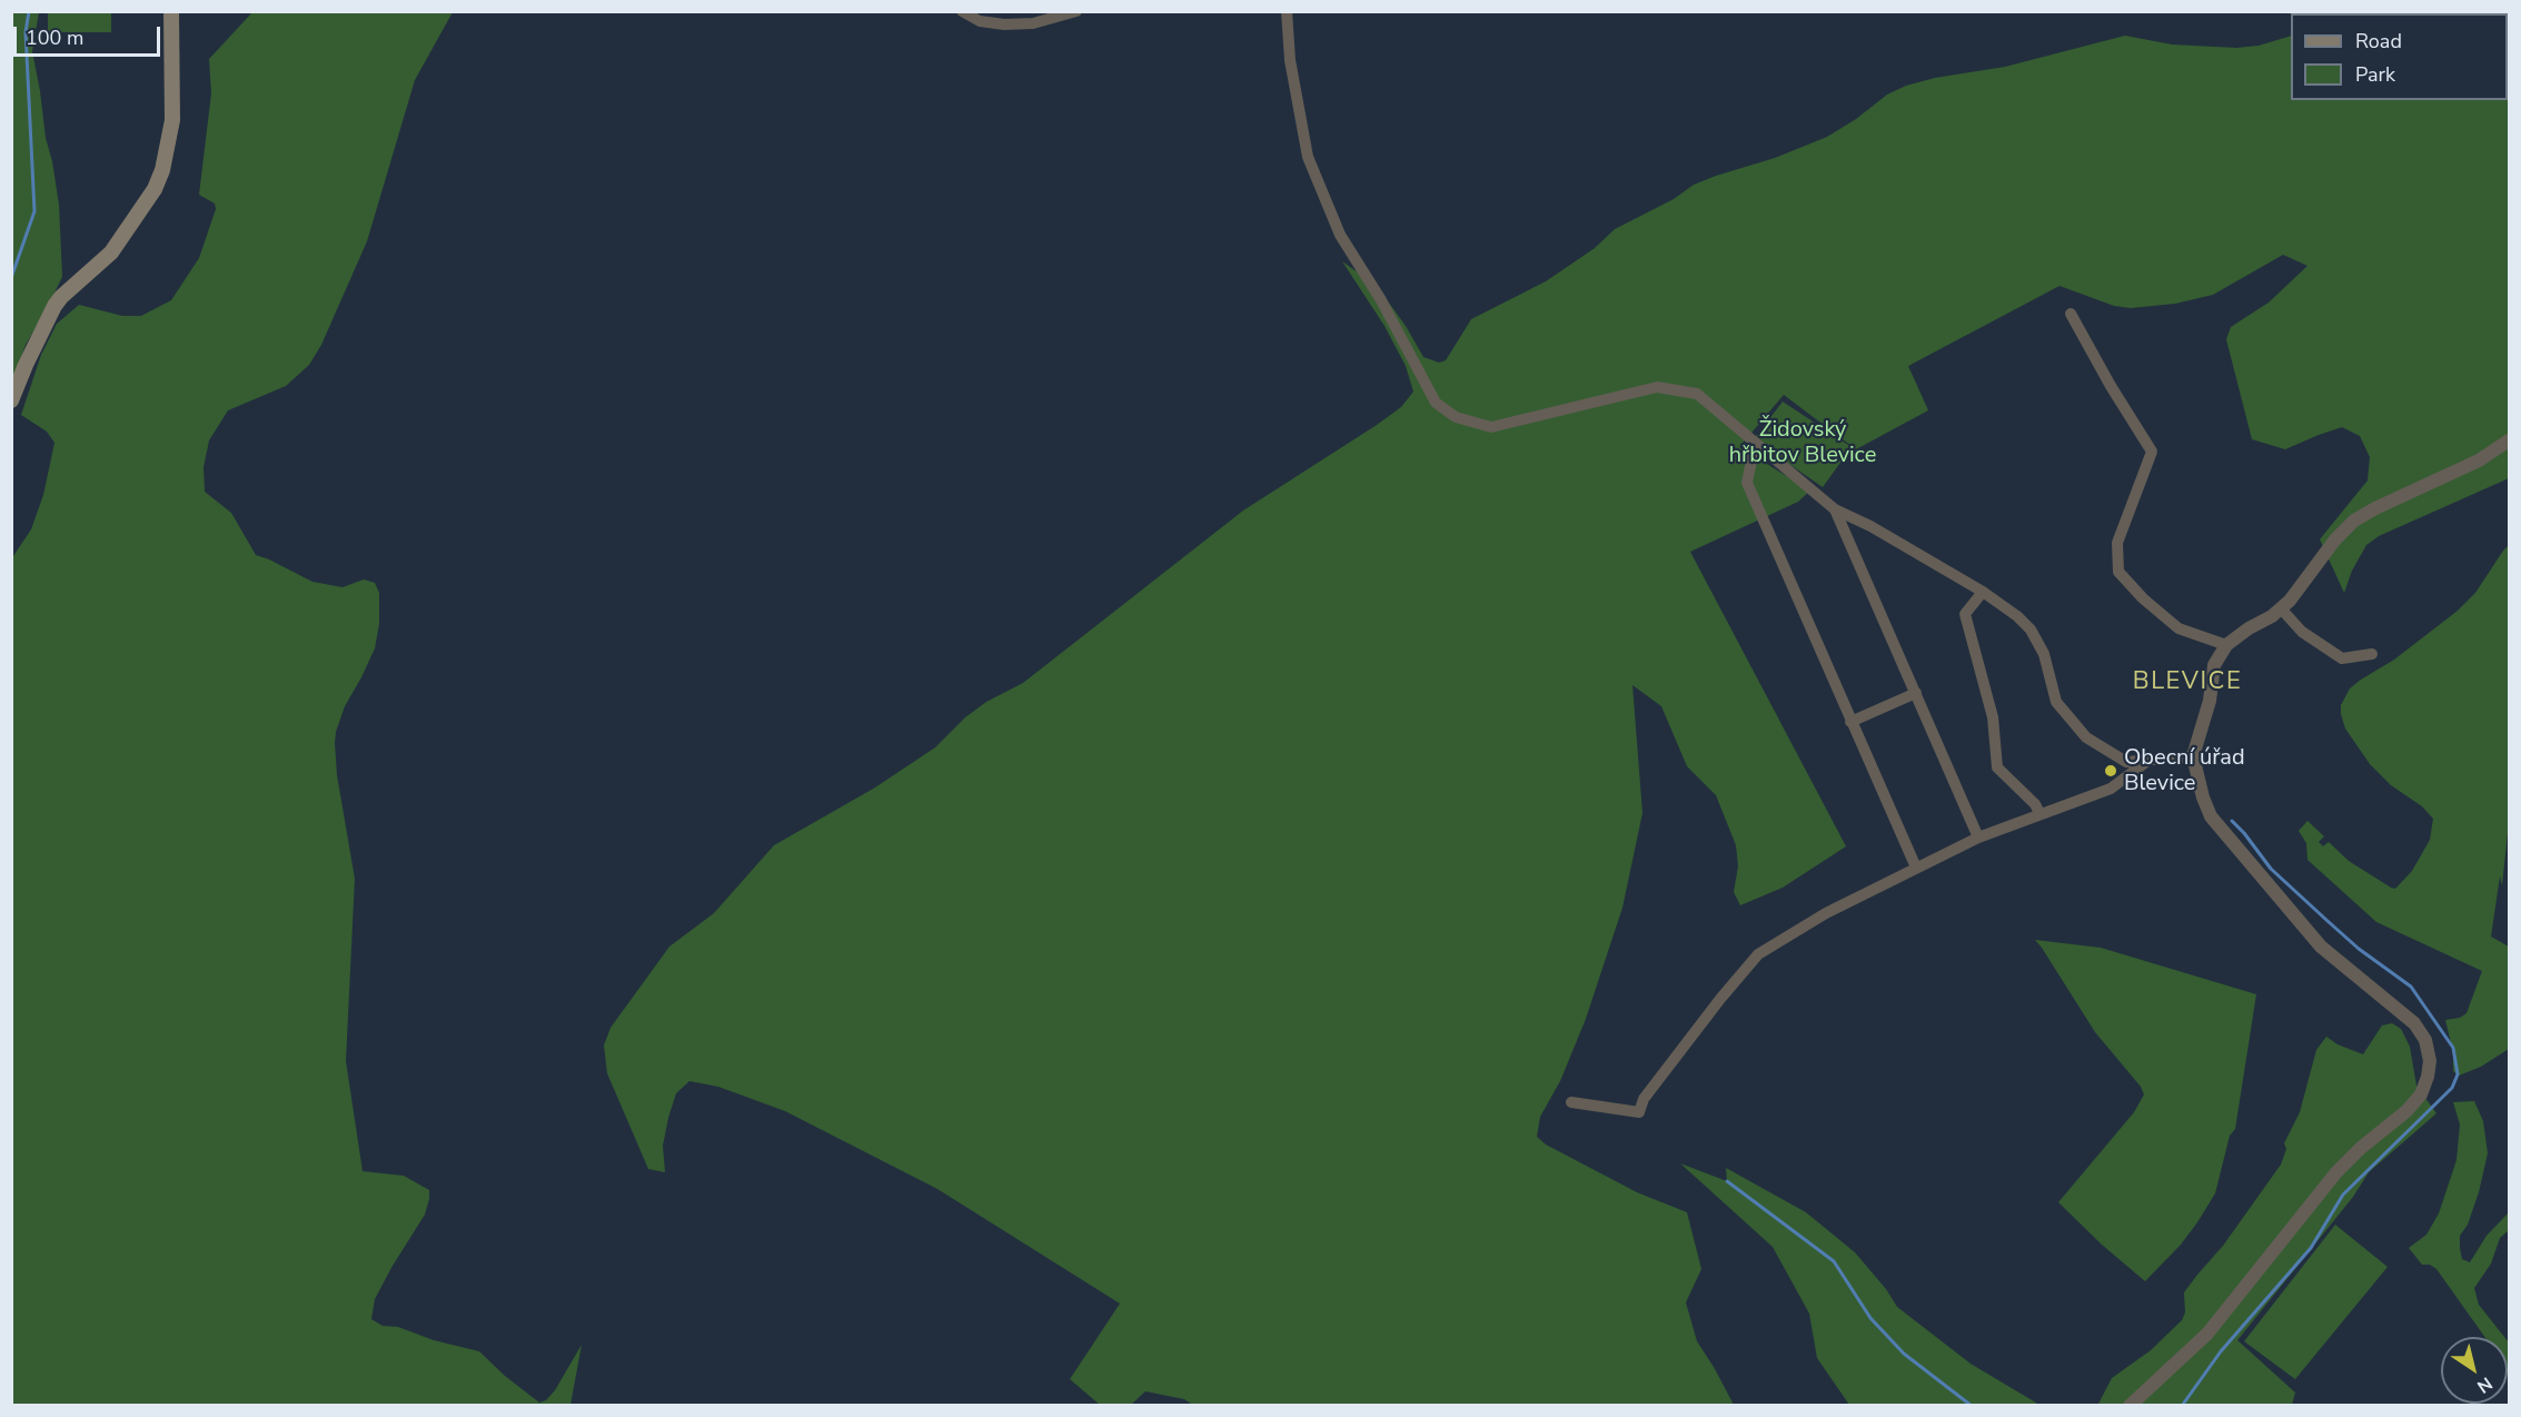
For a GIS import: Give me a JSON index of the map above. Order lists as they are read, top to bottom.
{
  "districts": ["BLEVICE"],
  "parks": ["Židovský hřbitov Blevice"],
  "places": ["Obecní úřad Blevice"],
  "legend": ["Road", "Park"],
  "scale_bar": "100 m",
  "north": "bottom right"
}
